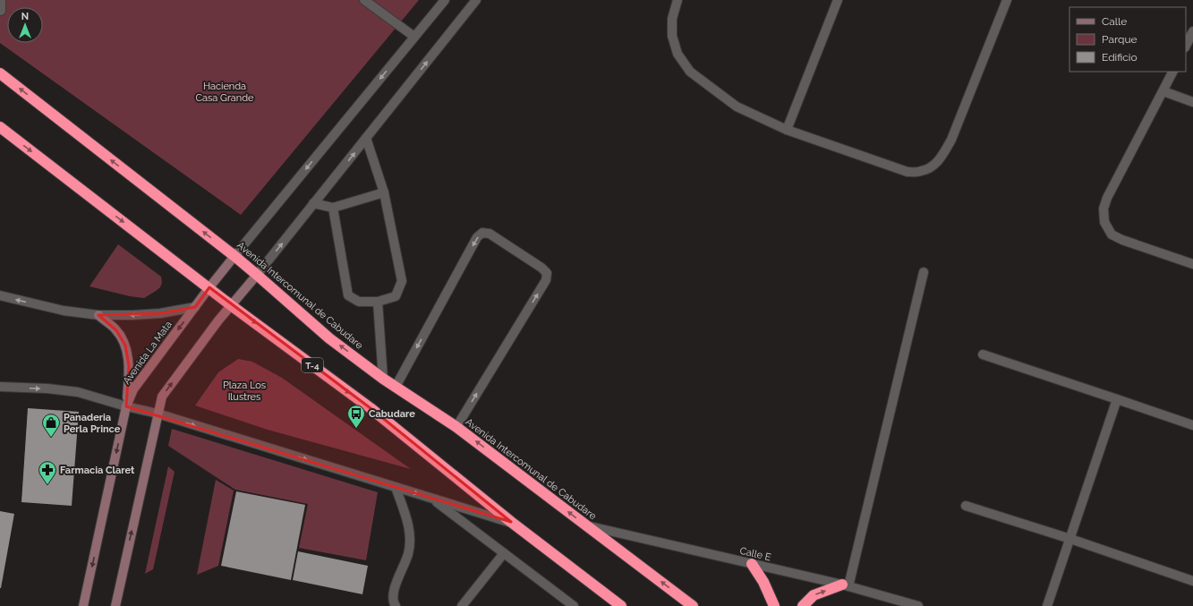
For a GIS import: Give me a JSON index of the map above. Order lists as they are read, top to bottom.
{
  "streets": {
    "highway": ["Avenida Intercomunal de Cabudare", "T-4"],
    "street": ["Avenida La Mata", "Calle E"]
  },
  "crossings": [
    ["Avenida Intercomunal de Cabudare", "Avenida La Mata"],
    ["Avenida Intercomunal de Cabudare", "Calle E"],
    ["Avenida La Mata", "T-4"]
  ],
  "parks": ["Hacienda Casa Grande", "Plaza Los Ilustres"],
  "places": {
    "bus stop": ["Cabudare"],
    "shop": ["Panaderia Perla Prince"],
    "pharmacy": ["Farmacia Claret"]
  },
  "legend": ["Calle", "Parque", "Edificio"],
  "north": "top"
}
